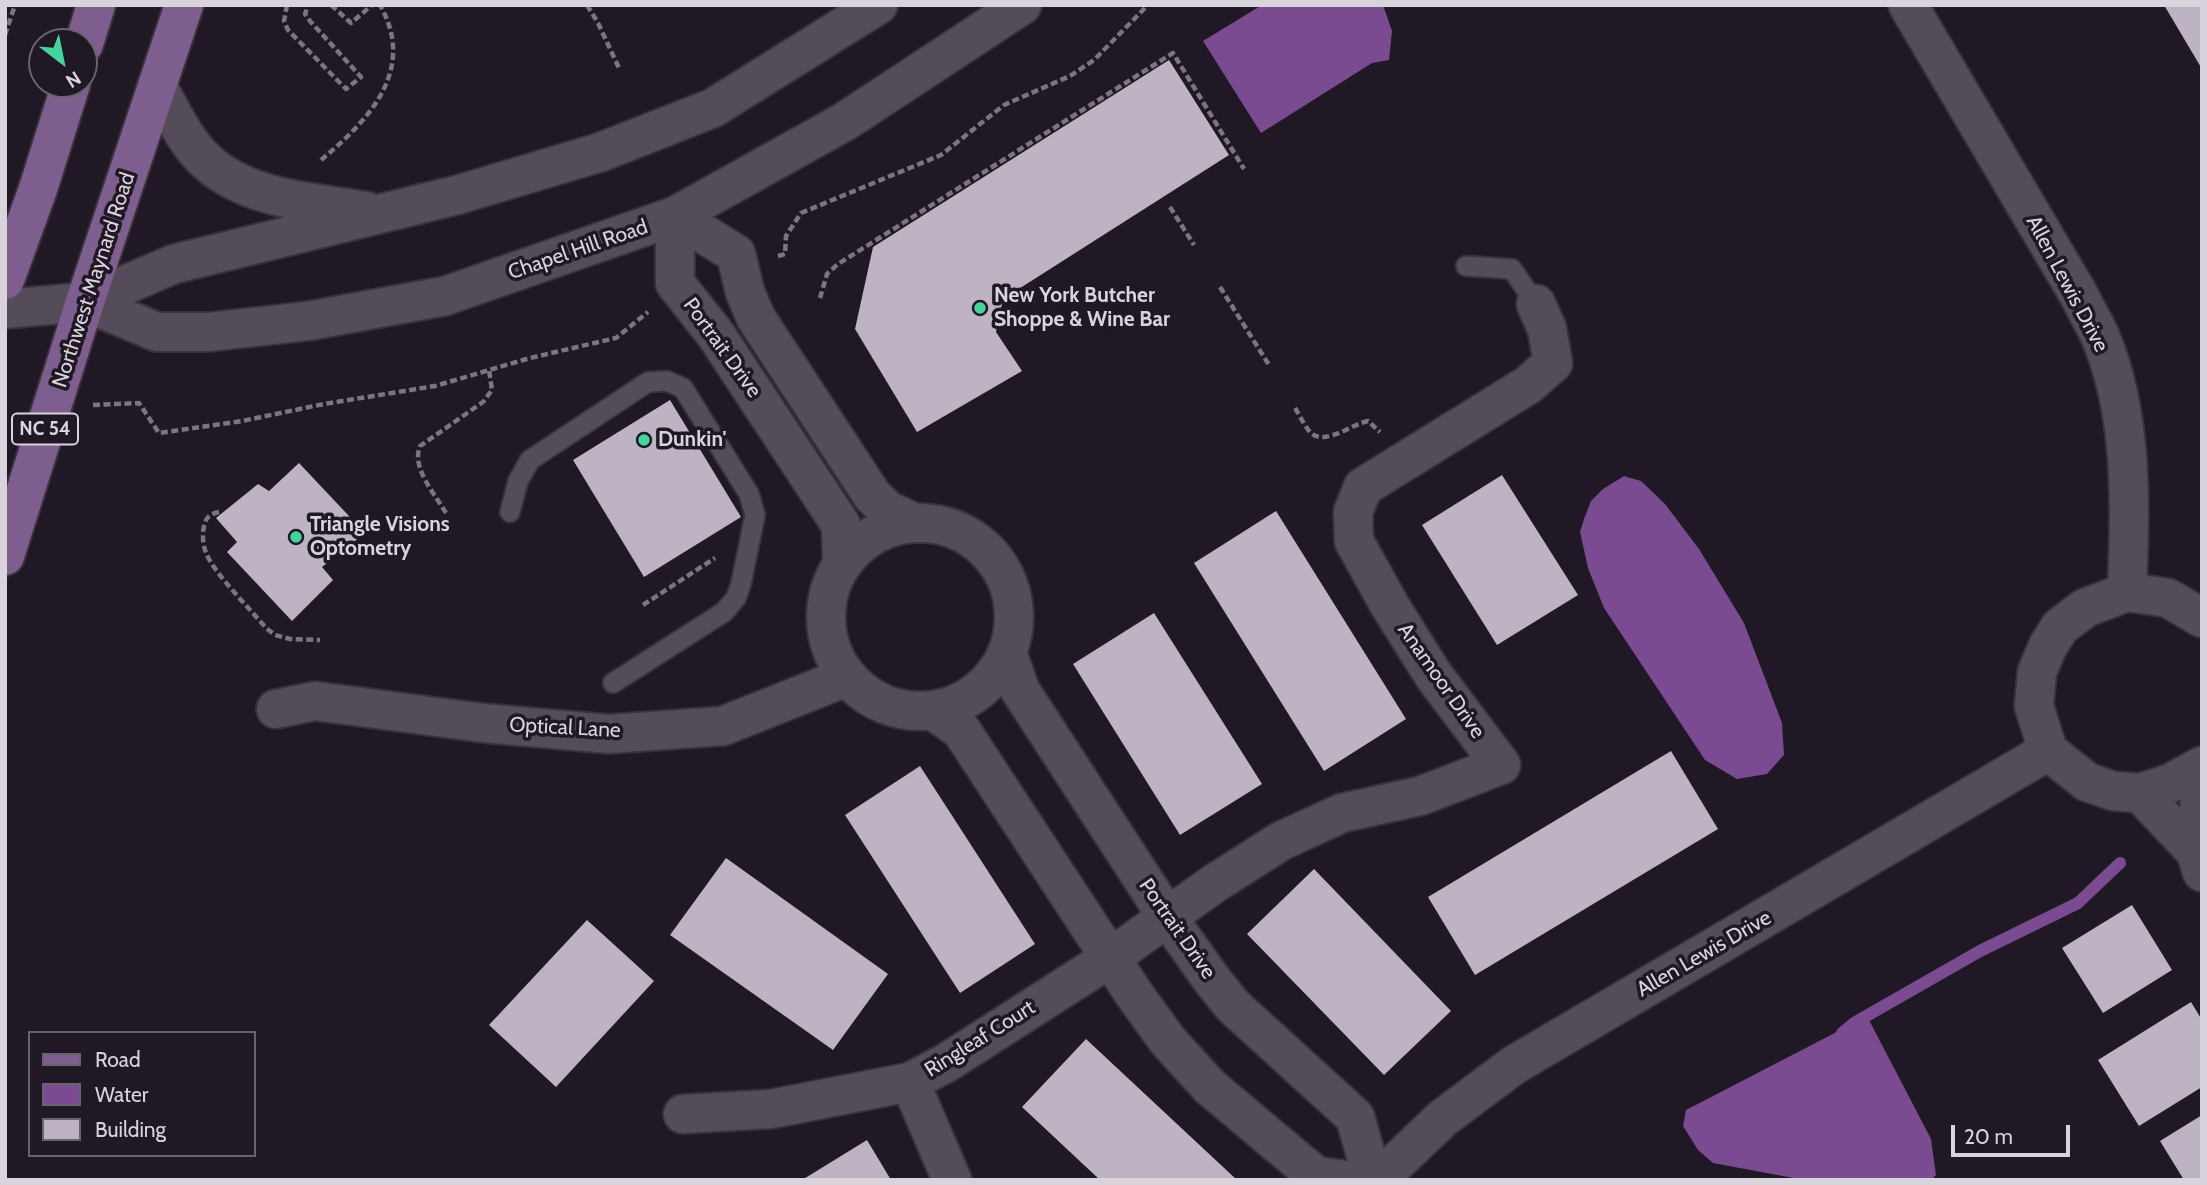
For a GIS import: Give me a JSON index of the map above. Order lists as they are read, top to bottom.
{
  "streets": {
    "main road": ["Northwest Maynard Road", "NC 54"],
    "street": [
      "Chapel Hill Road",
      "Allen Lewis Drive",
      "Portrait Drive",
      "Anamoor Drive",
      "Optical Lane",
      "Ringleaf Court"
    ]
  },
  "crossings": [
    ["Chapel Hill Road", "Northwest Maynard Road"],
    ["Chapel Hill Road", "Portrait Drive"],
    ["Allen Lewis Drive", "Portrait Drive"],
    ["Portrait Drive", "Anamoor Drive"],
    ["Portrait Drive", "Optical Lane"],
    ["Portrait Drive", "Ringleaf Court"],
    ["Anamoor Drive", "Ringleaf Court"]
  ],
  "places": ["New York Butcher Shoppe & Wine Bar", "Dunkin'", "Triangle Visions Optometry"],
  "legend": ["Road", "Water", "Building"],
  "scale_bar": "20 m",
  "north": "bottom right"
}
